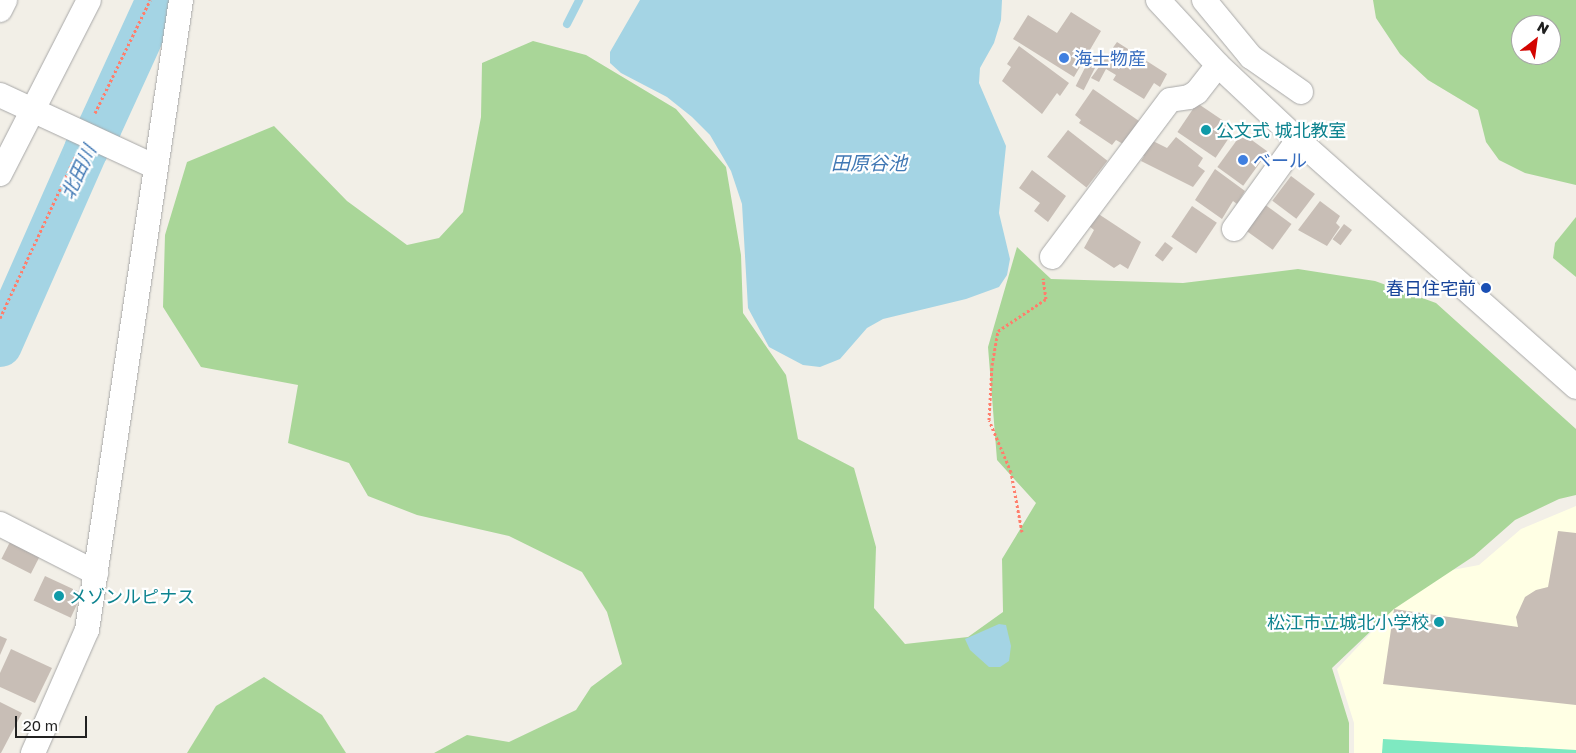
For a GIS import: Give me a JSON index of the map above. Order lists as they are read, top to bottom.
{
  "water": ["田原谷池", "北田川"],
  "places": [
    "海士物産",
    "公文式 城北教室",
    "ベール",
    "春日住宅前",
    "メゾンルピナス",
    "松江市立城北小学校"
  ],
  "scale_bar": "20 m",
  "north": "top right"
}
